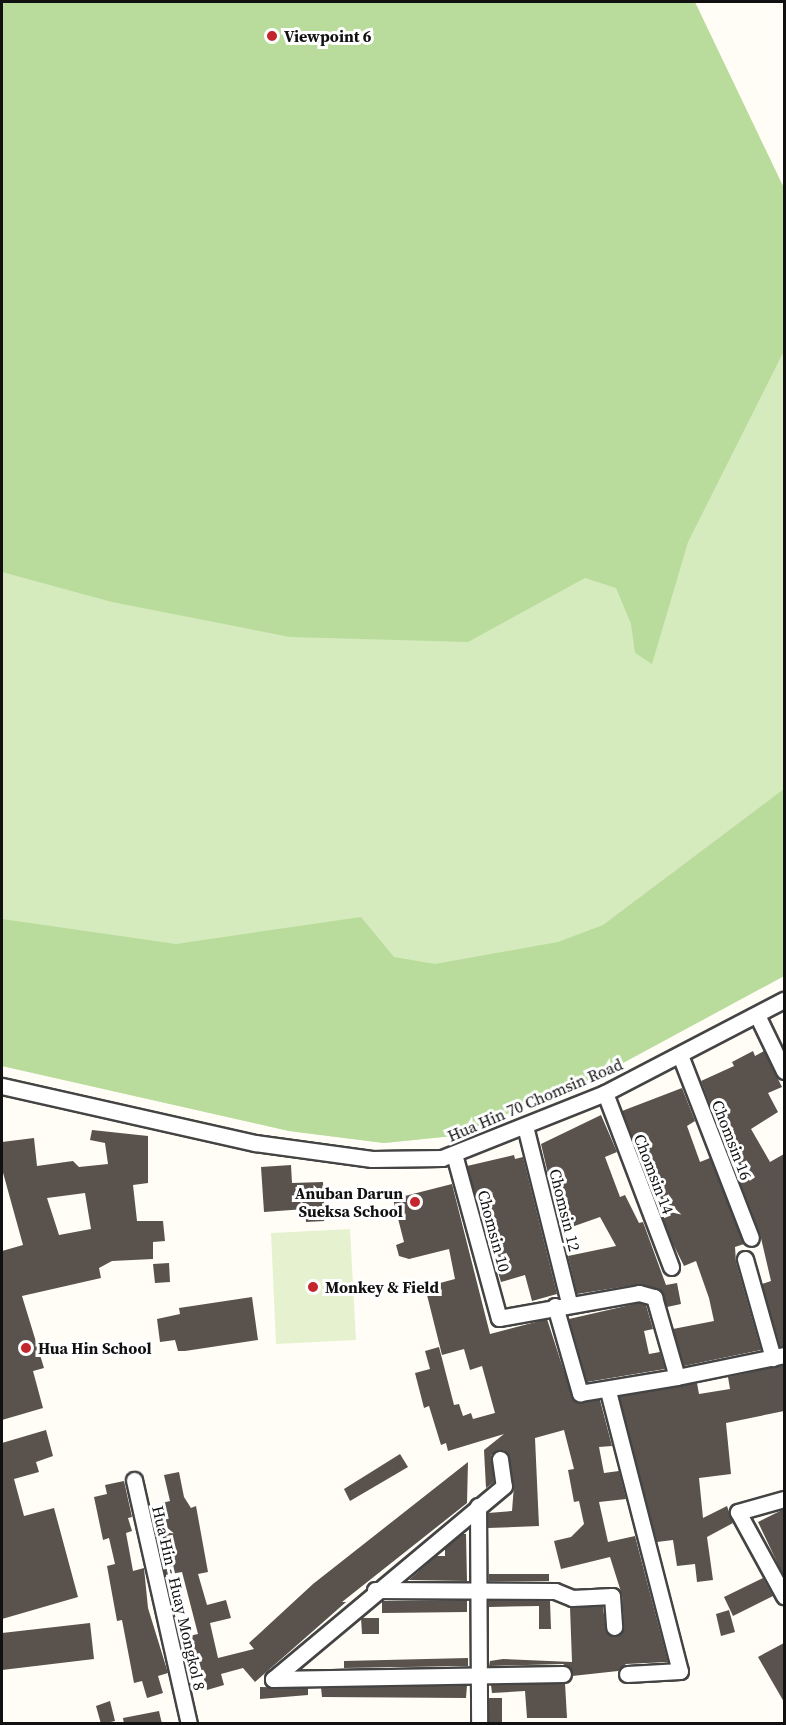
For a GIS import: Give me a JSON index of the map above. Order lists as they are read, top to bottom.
{
  "streets": {
    "street": [
      "Hua Hin 70 Chomsin Road",
      "Chomsin 16",
      "Chomsin 14",
      "Chomsin 12",
      "Chomsin 10",
      "Hua Hin - Huay Mongkol 8"
    ]
  },
  "crossings": [
    ["Hua Hin 70 Chomsin Road", "Chomsin 16"],
    ["Hua Hin 70 Chomsin Road", "Chomsin 14"],
    ["Hua Hin 70 Chomsin Road", "Chomsin 12"],
    ["Hua Hin 70 Chomsin Road", "Chomsin 10"],
    ["Chomsin 12", "Chomsin 10"]
  ],
  "places": [
    "Viewpoint 6",
    "Anuban Darun Sueksa School",
    "Monkey & Field",
    "Hua Hin School"
  ]
}
